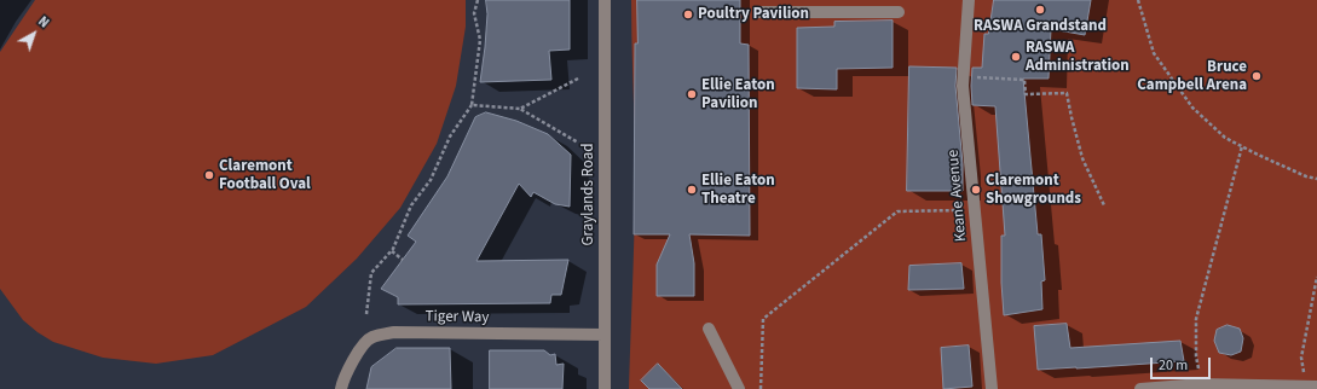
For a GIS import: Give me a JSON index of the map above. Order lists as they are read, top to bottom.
{
  "streets": {
    "street": ["Graylands Road", "Keane Avenue", "Tiger Way"]
  },
  "crossings": [
    ["Graylands Road", "Tiger Way"]
  ],
  "places": [
    "RASWA Grandstand",
    "Poultry Pavilion",
    "RASWA Administration",
    "Bruce Campbell Arena",
    "Ellie Eaton Pavilion",
    "Claremont Football Oval",
    "Ellie Eaton Theatre",
    "Claremont Showgrounds"
  ],
  "scale_bar": "20 m",
  "north": "top right"
}
